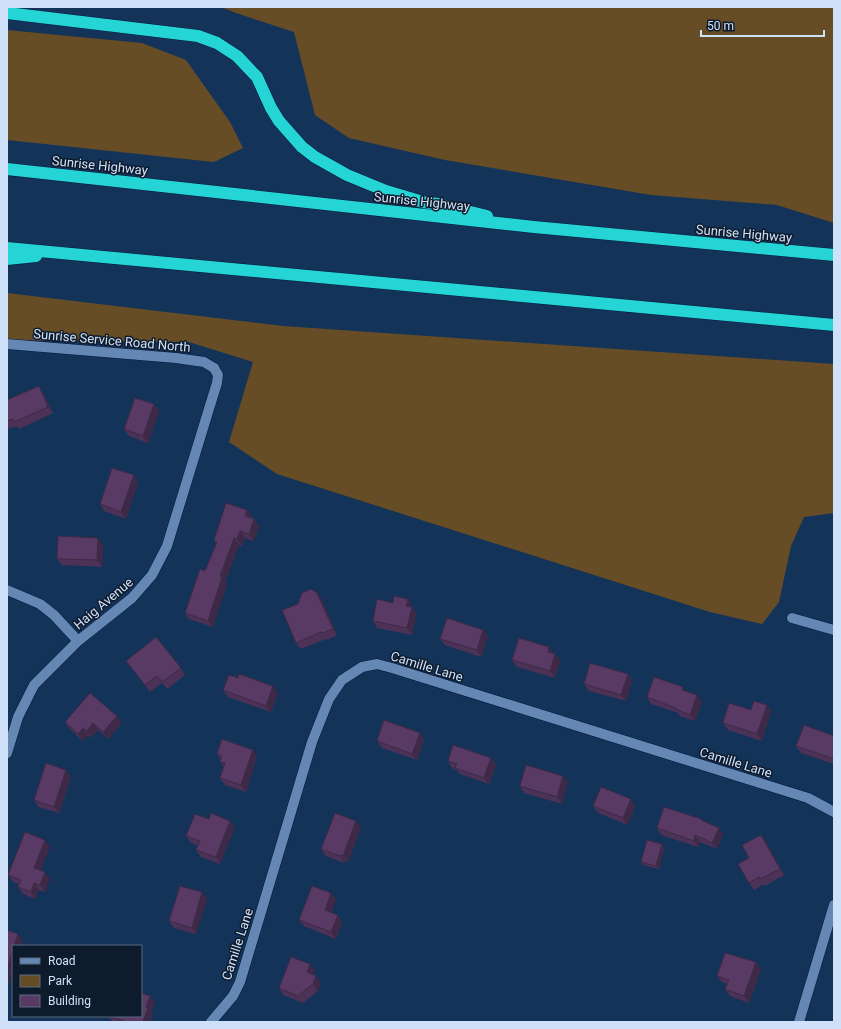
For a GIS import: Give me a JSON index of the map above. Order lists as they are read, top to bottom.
{
  "streets": {
    "highway": ["Sunrise Highway"],
    "street": ["Sunrise Service Road North", "Haig Avenue", "Camille Lane"]
  },
  "crossings": [
    ["Sunrise Service Road North", "Haig Avenue"]
  ],
  "legend": ["Road", "Park", "Building"],
  "scale_bar": "50 m"
}
